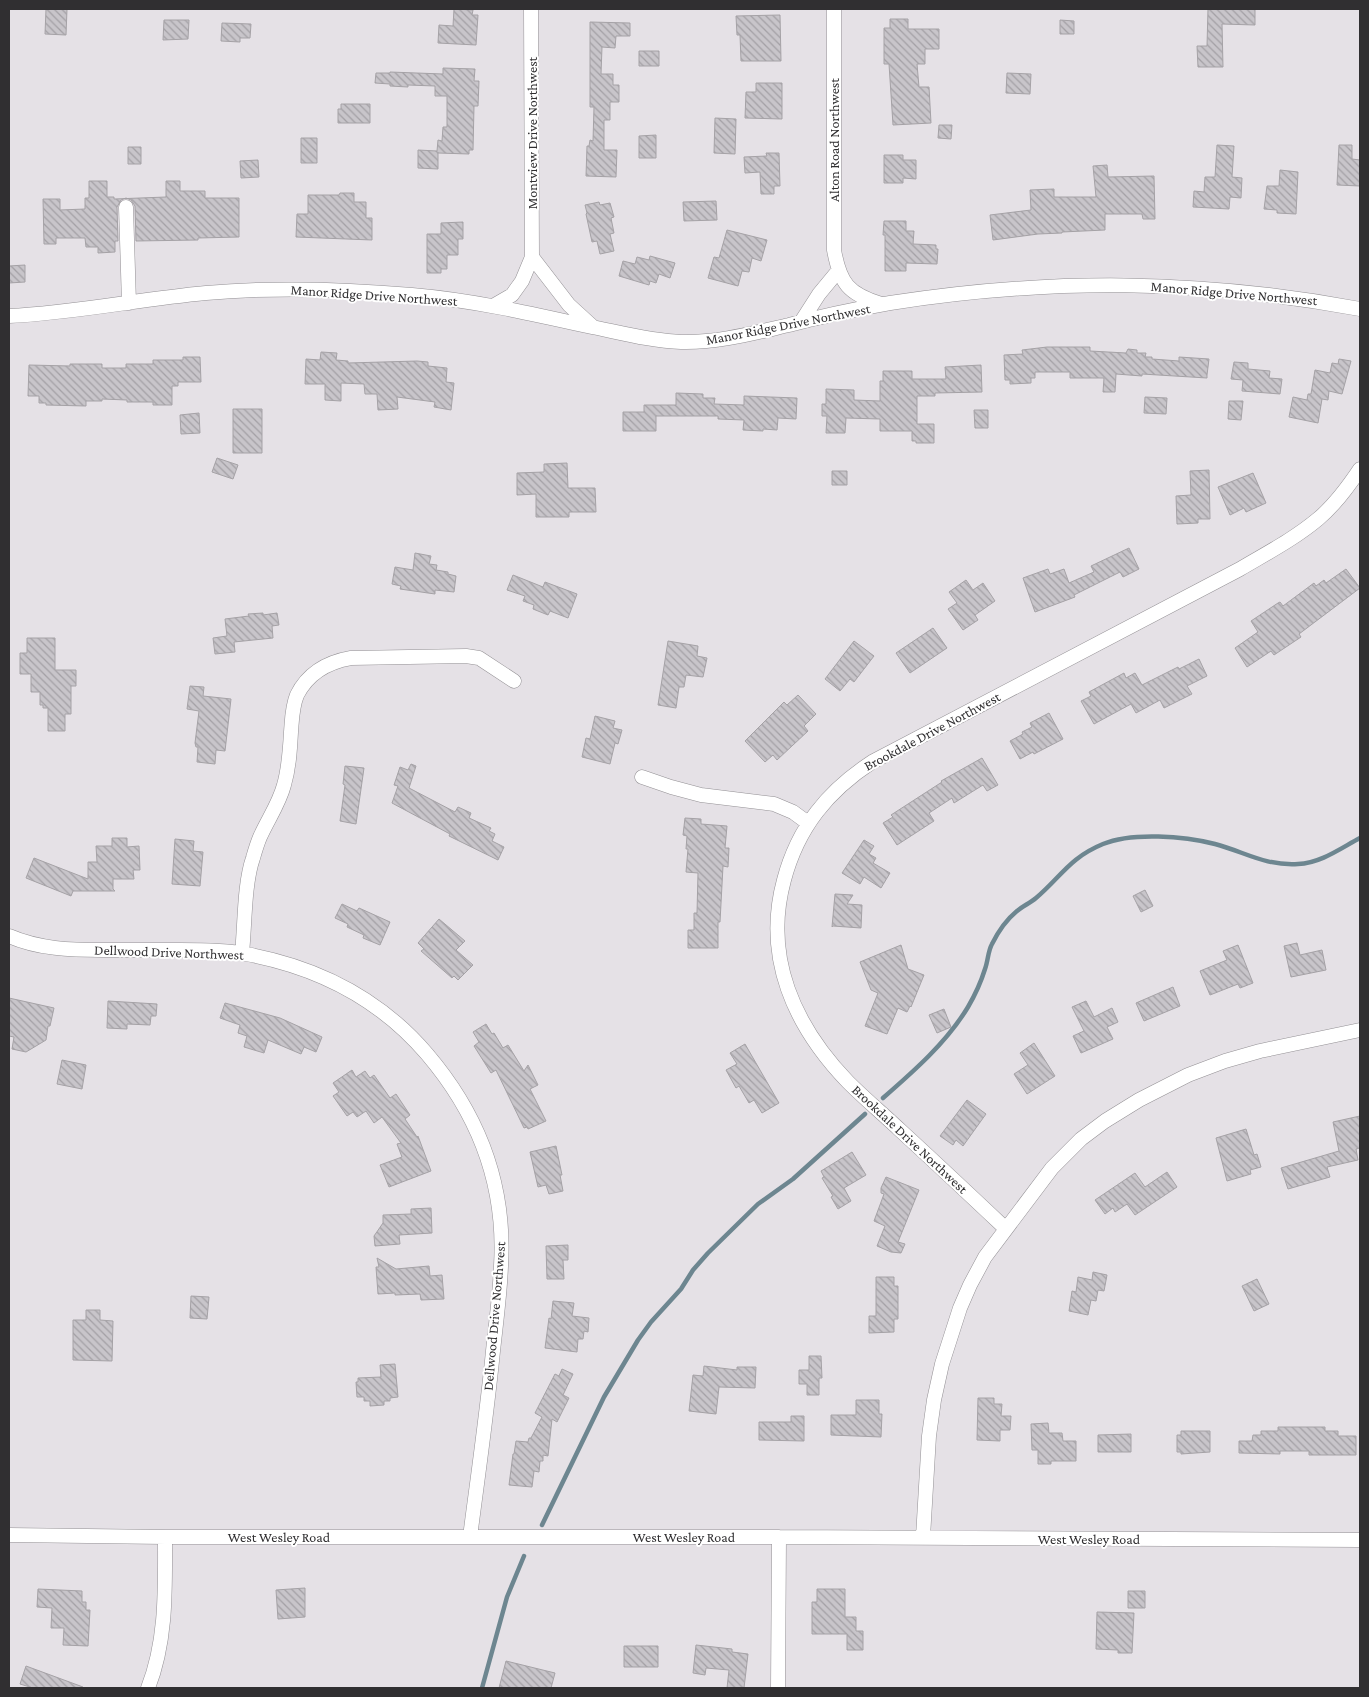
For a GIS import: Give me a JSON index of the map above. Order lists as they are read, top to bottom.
{
  "streets": {
    "street": [
      "Montview Drive Northwest",
      "Alton Road Northwest",
      "Manor Ridge Drive Northwest",
      "Brookdale Drive Northwest",
      "Dellwood Drive Northwest",
      "West Wesley Road"
    ]
  },
  "crossings": [
    ["Montview Drive Northwest", "Manor Ridge Drive Northwest"],
    ["Alton Road Northwest", "Manor Ridge Drive Northwest"],
    ["Dellwood Drive Northwest", "West Wesley Road"]
  ]
}
